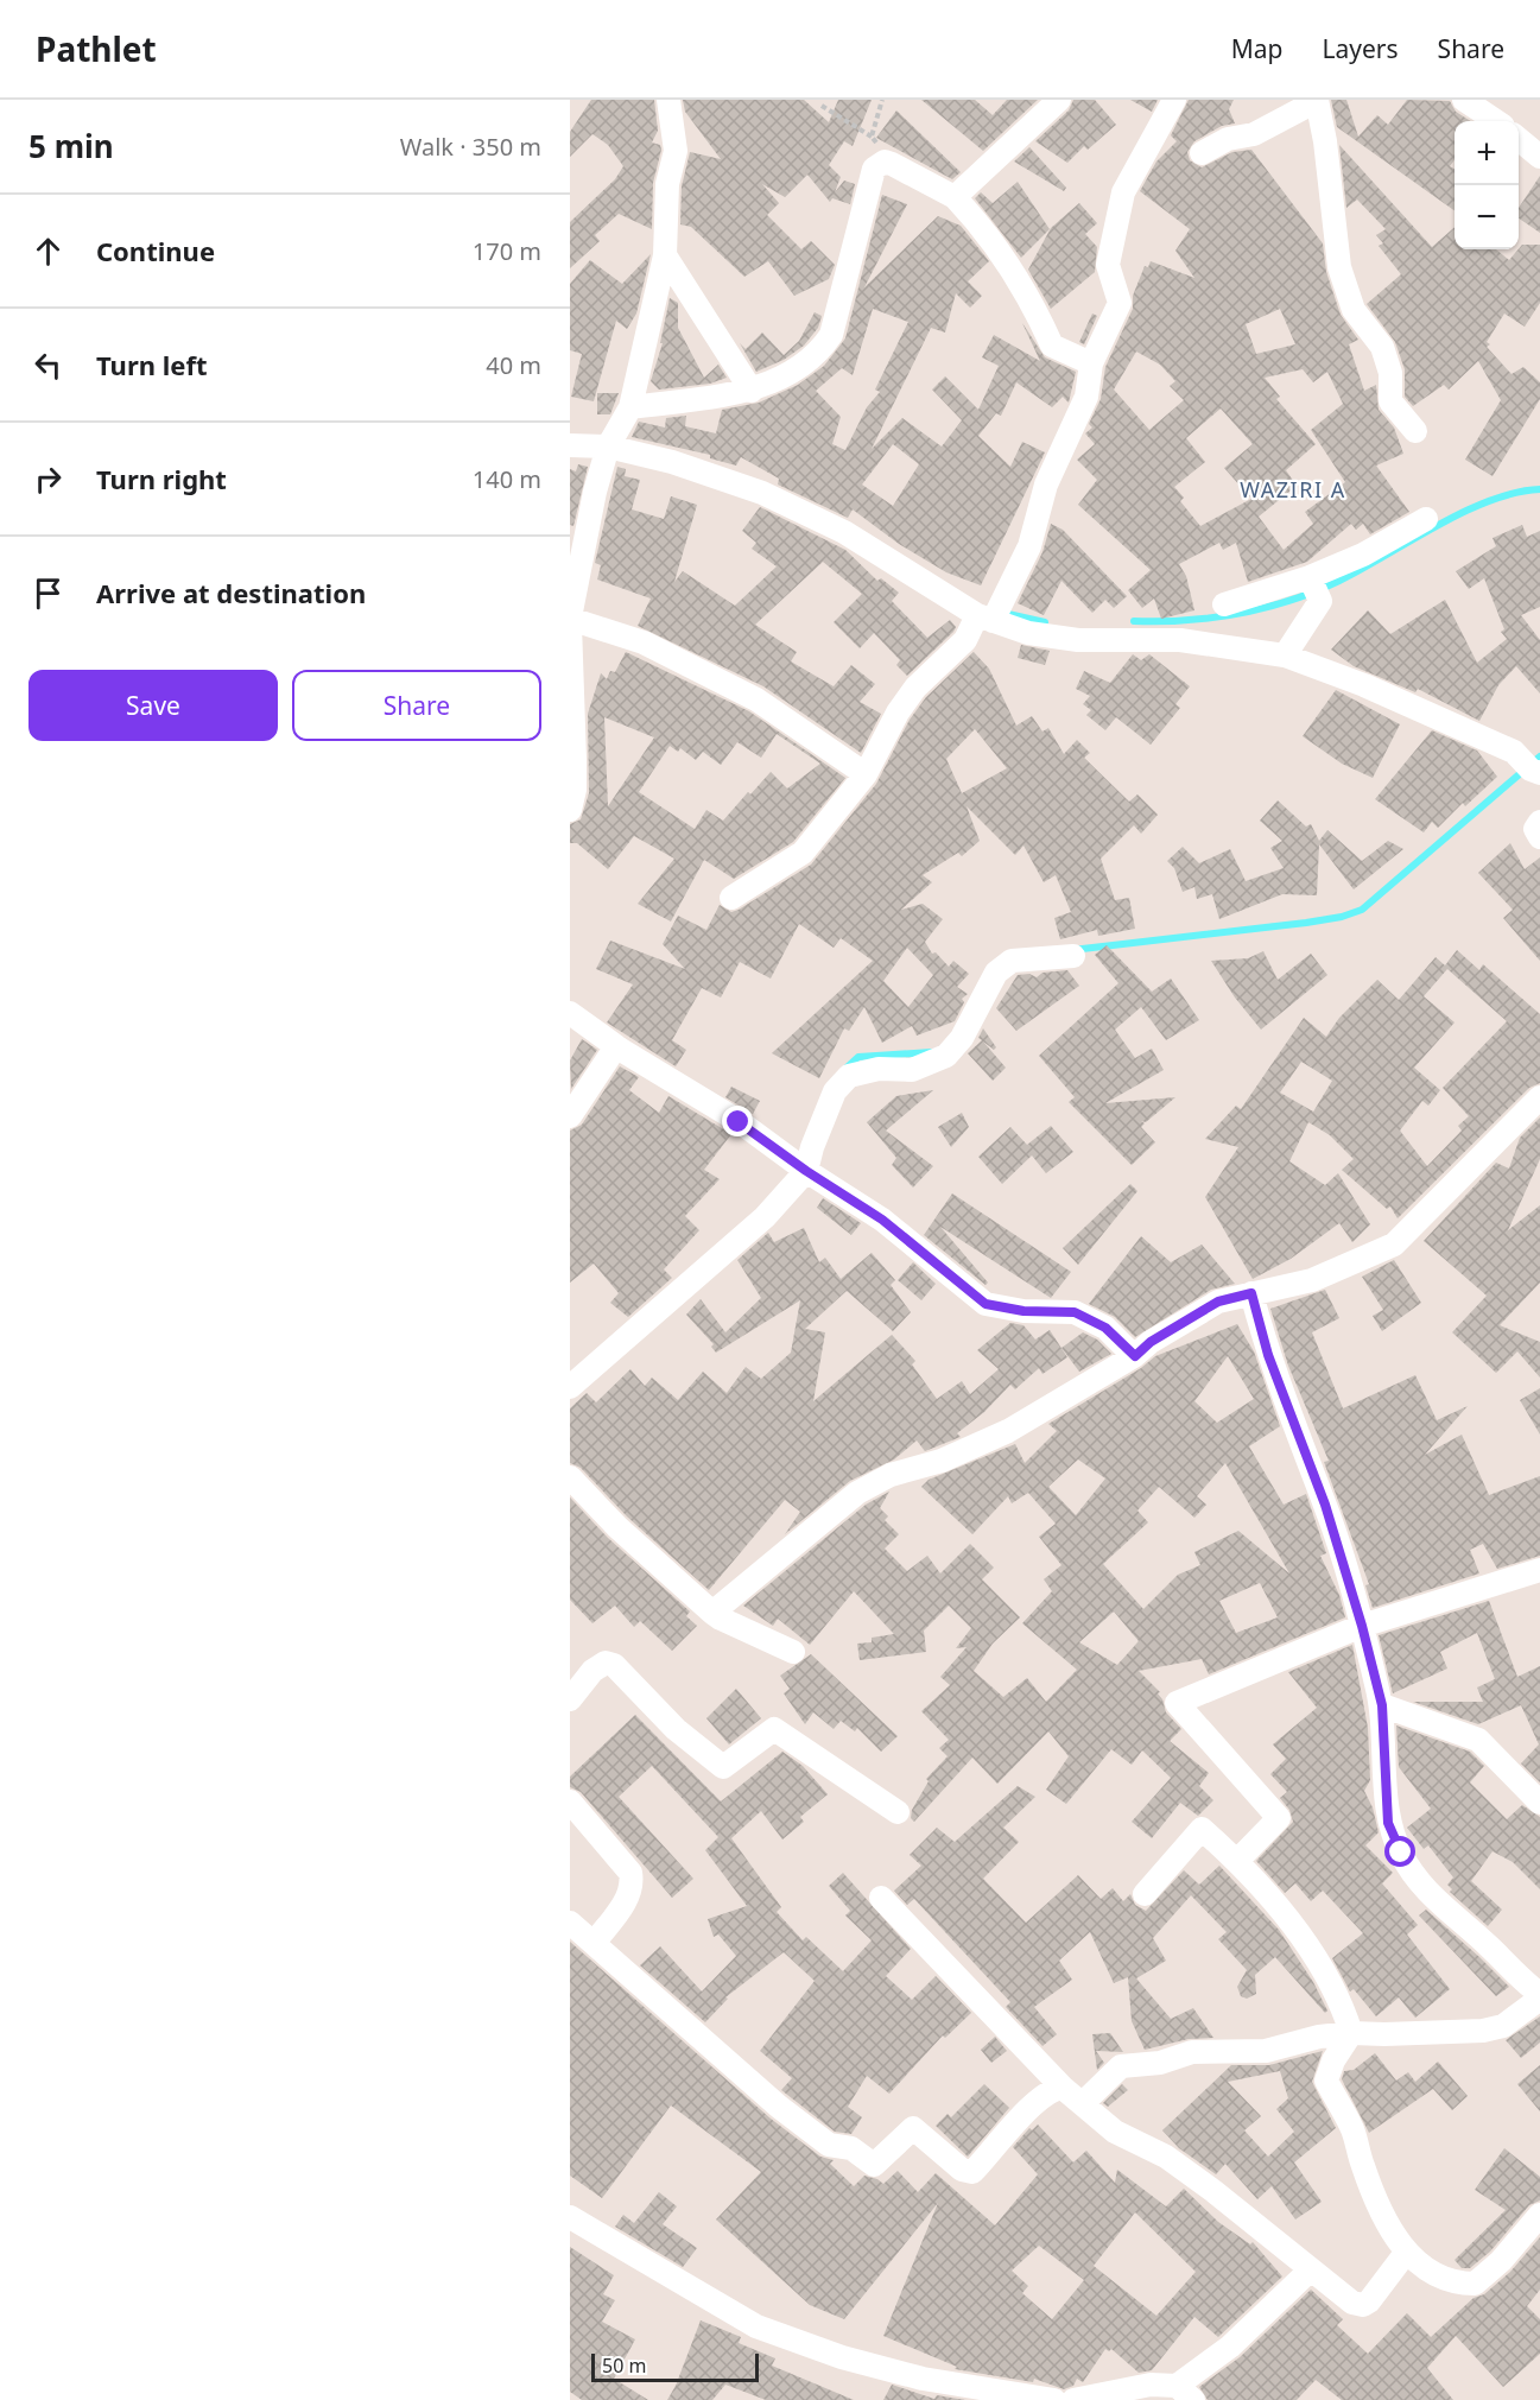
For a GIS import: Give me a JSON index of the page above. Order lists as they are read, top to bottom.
{
  "districts": ["WAZIRI A"],
  "scale_bar": "50 m",
  "page": {
    "header": "Pathlet",
    "nav": ["Map", "Layers", "Share"],
    "heading": ["5 min", "Walk · 350 m"],
    "map_buttons": ["+", "−"],
    "list": [
      ["Continue", "170 m"],
      ["Turn left", "40 m"],
      ["Turn right", "140 m"],
      "Arrive at destination"
    ],
    "buttons": ["Save", "Share"],
    "scale": "50 m"
  }
}
